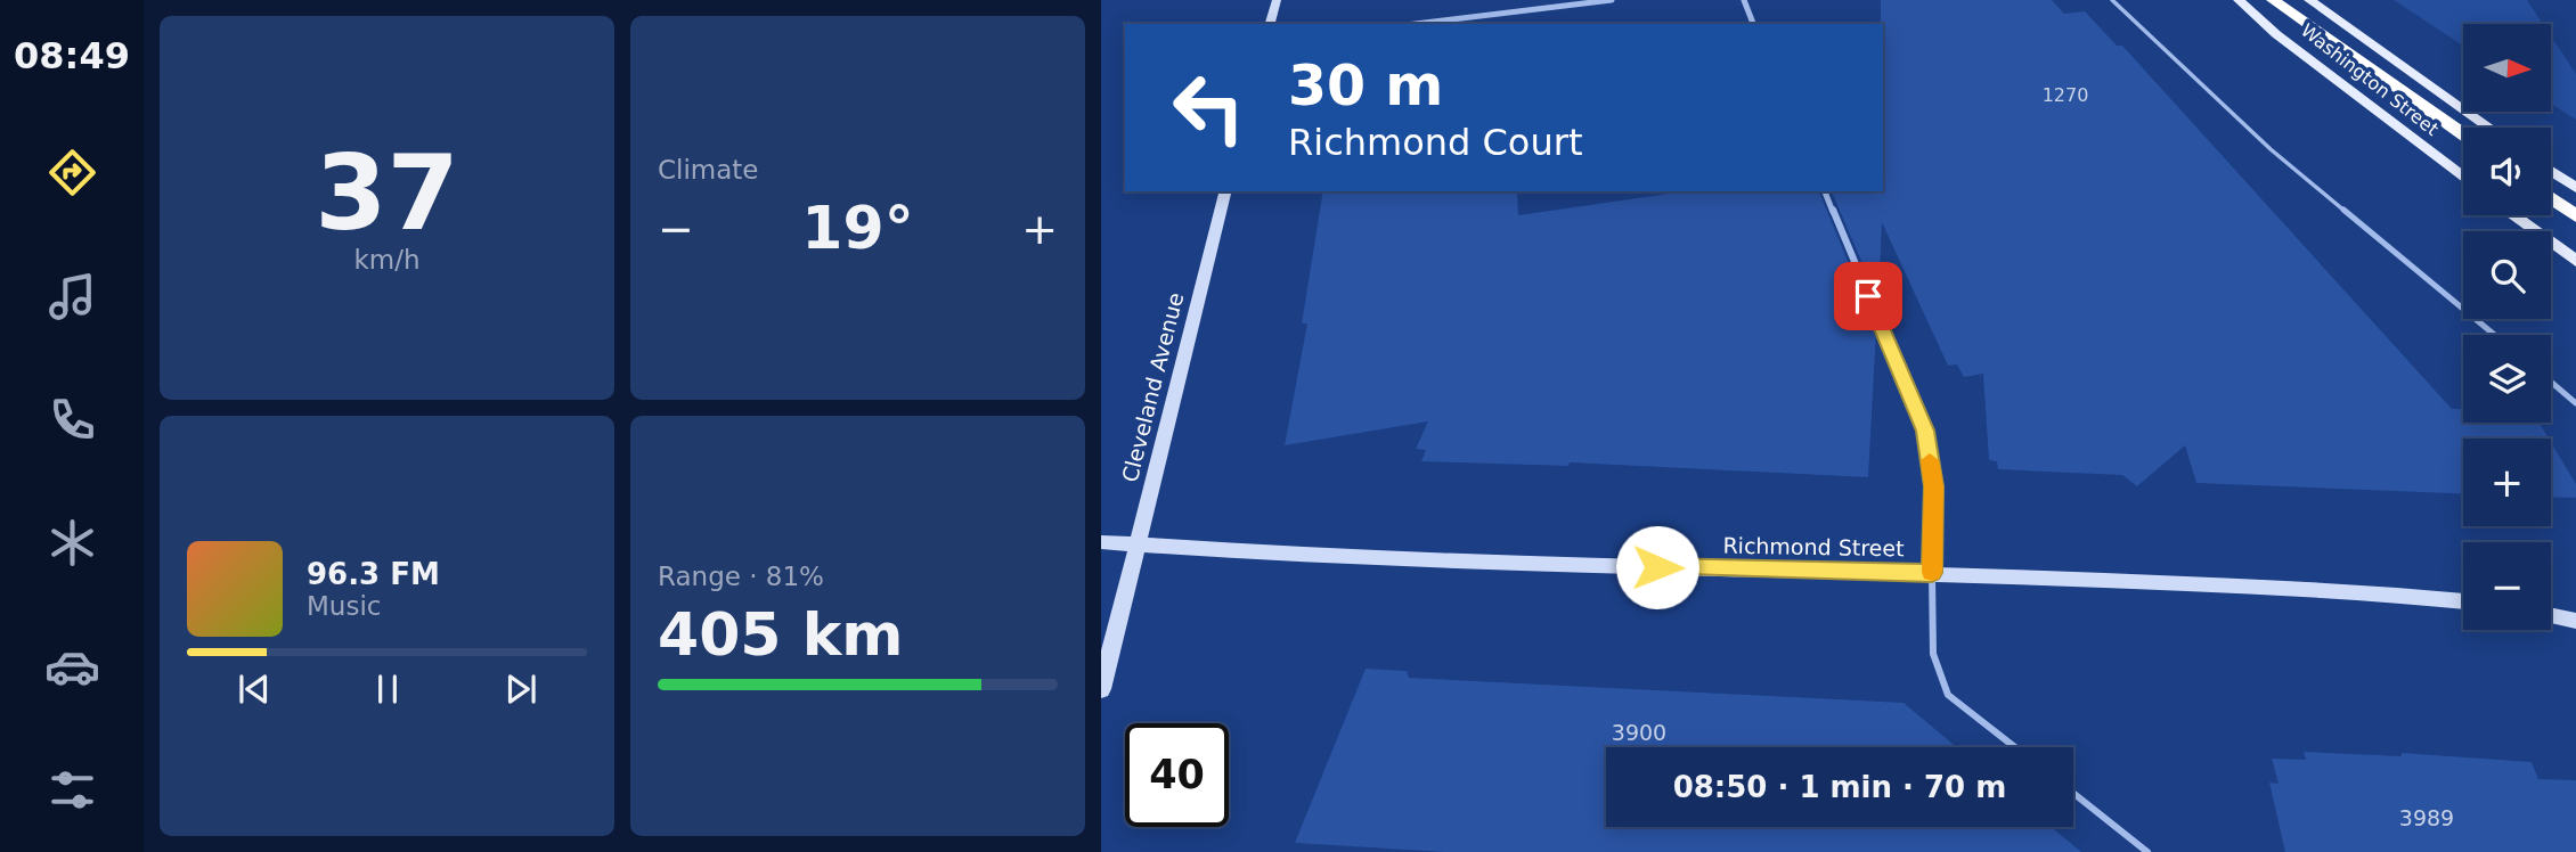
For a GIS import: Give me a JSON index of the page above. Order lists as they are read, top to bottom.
{
  "streets": {
    "main road": ["Washington Street"],
    "street": ["Cleveland Avenue", "Richmond Street"]
  },
  "crossings": [
    ["Cleveland Avenue", "Richmond Street"]
  ],
  "house_numbers": ["1270", "3900", "3989"],
  "north": "right",
  "page": {
    "tabs": "08:49",
    "tile": [
      ["37", "km/h"],
      "Climate",
      ["Range · 81%", "405 km"]
    ],
    "map_buttons": ["+", "−"],
    "turn": ["30 m", "Richmond Court"],
    "heat": ["−", "19°", "+"],
    "song": ["96.3 FM", "Music"],
    "limit": "40",
    "trip": "08:50 · 1 min · 70 m"
  }
}
